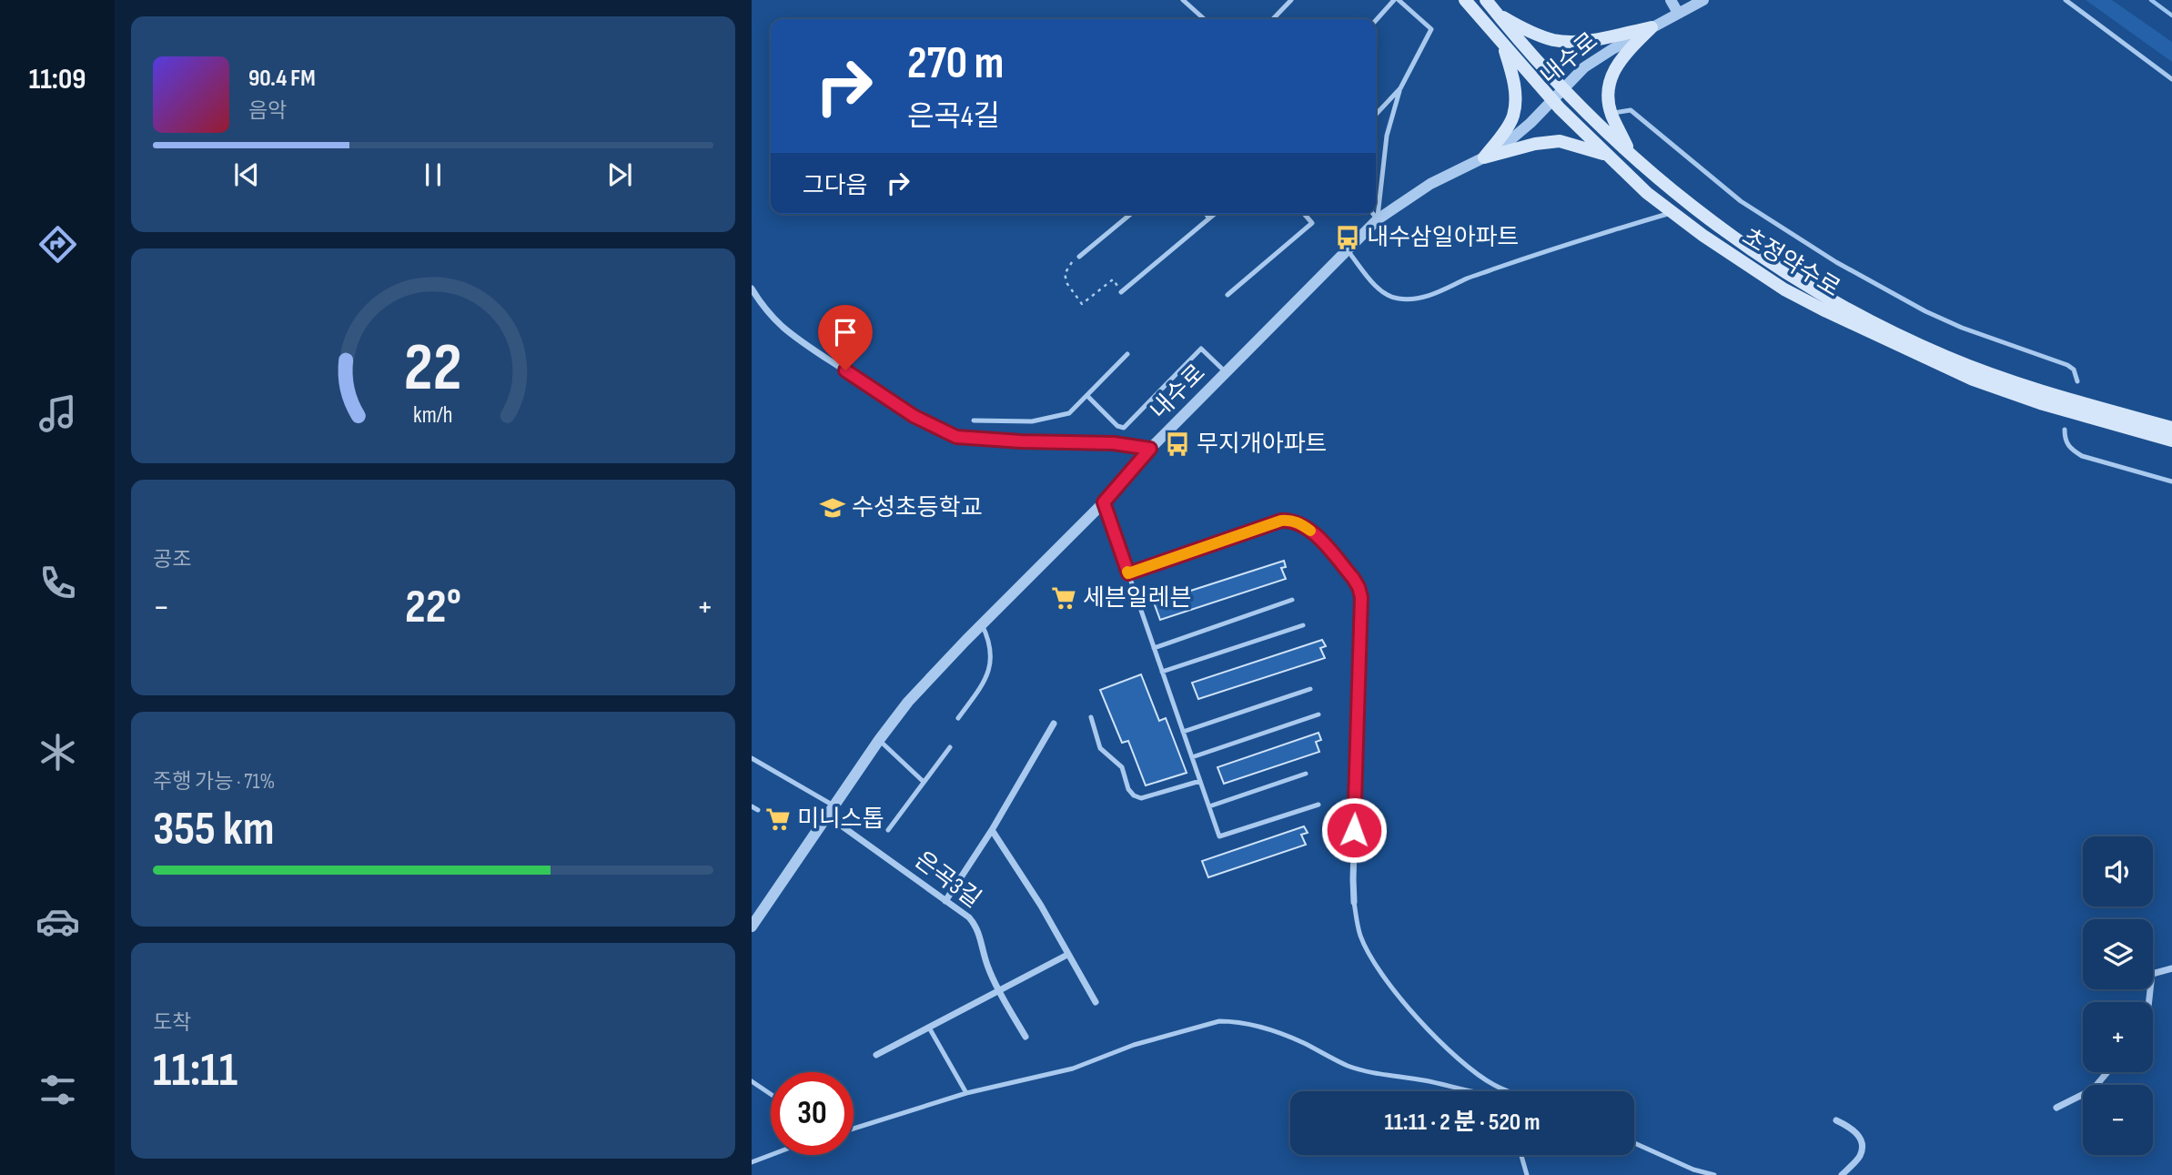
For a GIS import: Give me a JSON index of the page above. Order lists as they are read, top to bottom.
{
  "streets": {
    "main road": ["초정약수로"],
    "street": ["내수로", "은곡3길"]
  },
  "crossings": [
    ["내수로", "초정약수로"],
    ["내수로", "은곡3길"]
  ],
  "places": {
    "bus stop": ["내수삼일아파트", "무지개아파트"],
    "school or university": ["수성초등학교"],
    "supermarket": ["세븐일레븐", "미니스톱"]
  },
  "page": {
    "tabs": "11:09",
    "turn": ["270 m", "은곡4길"],
    "song": ["90.4 FM", "음악"],
    "then": "그다음",
    "tile": [
      "공조",
      ["주행 가능 · 71%", "355 km"],
      ["도착", "11:11"]
    ],
    "heat": ["−", "22°", "+"],
    "map_buttons": ["+", "−"],
    "limit": "30",
    "trip": "11:11 · 2 분 · 520 m",
    "gauge": ["22", "km/h"]
  }
}
